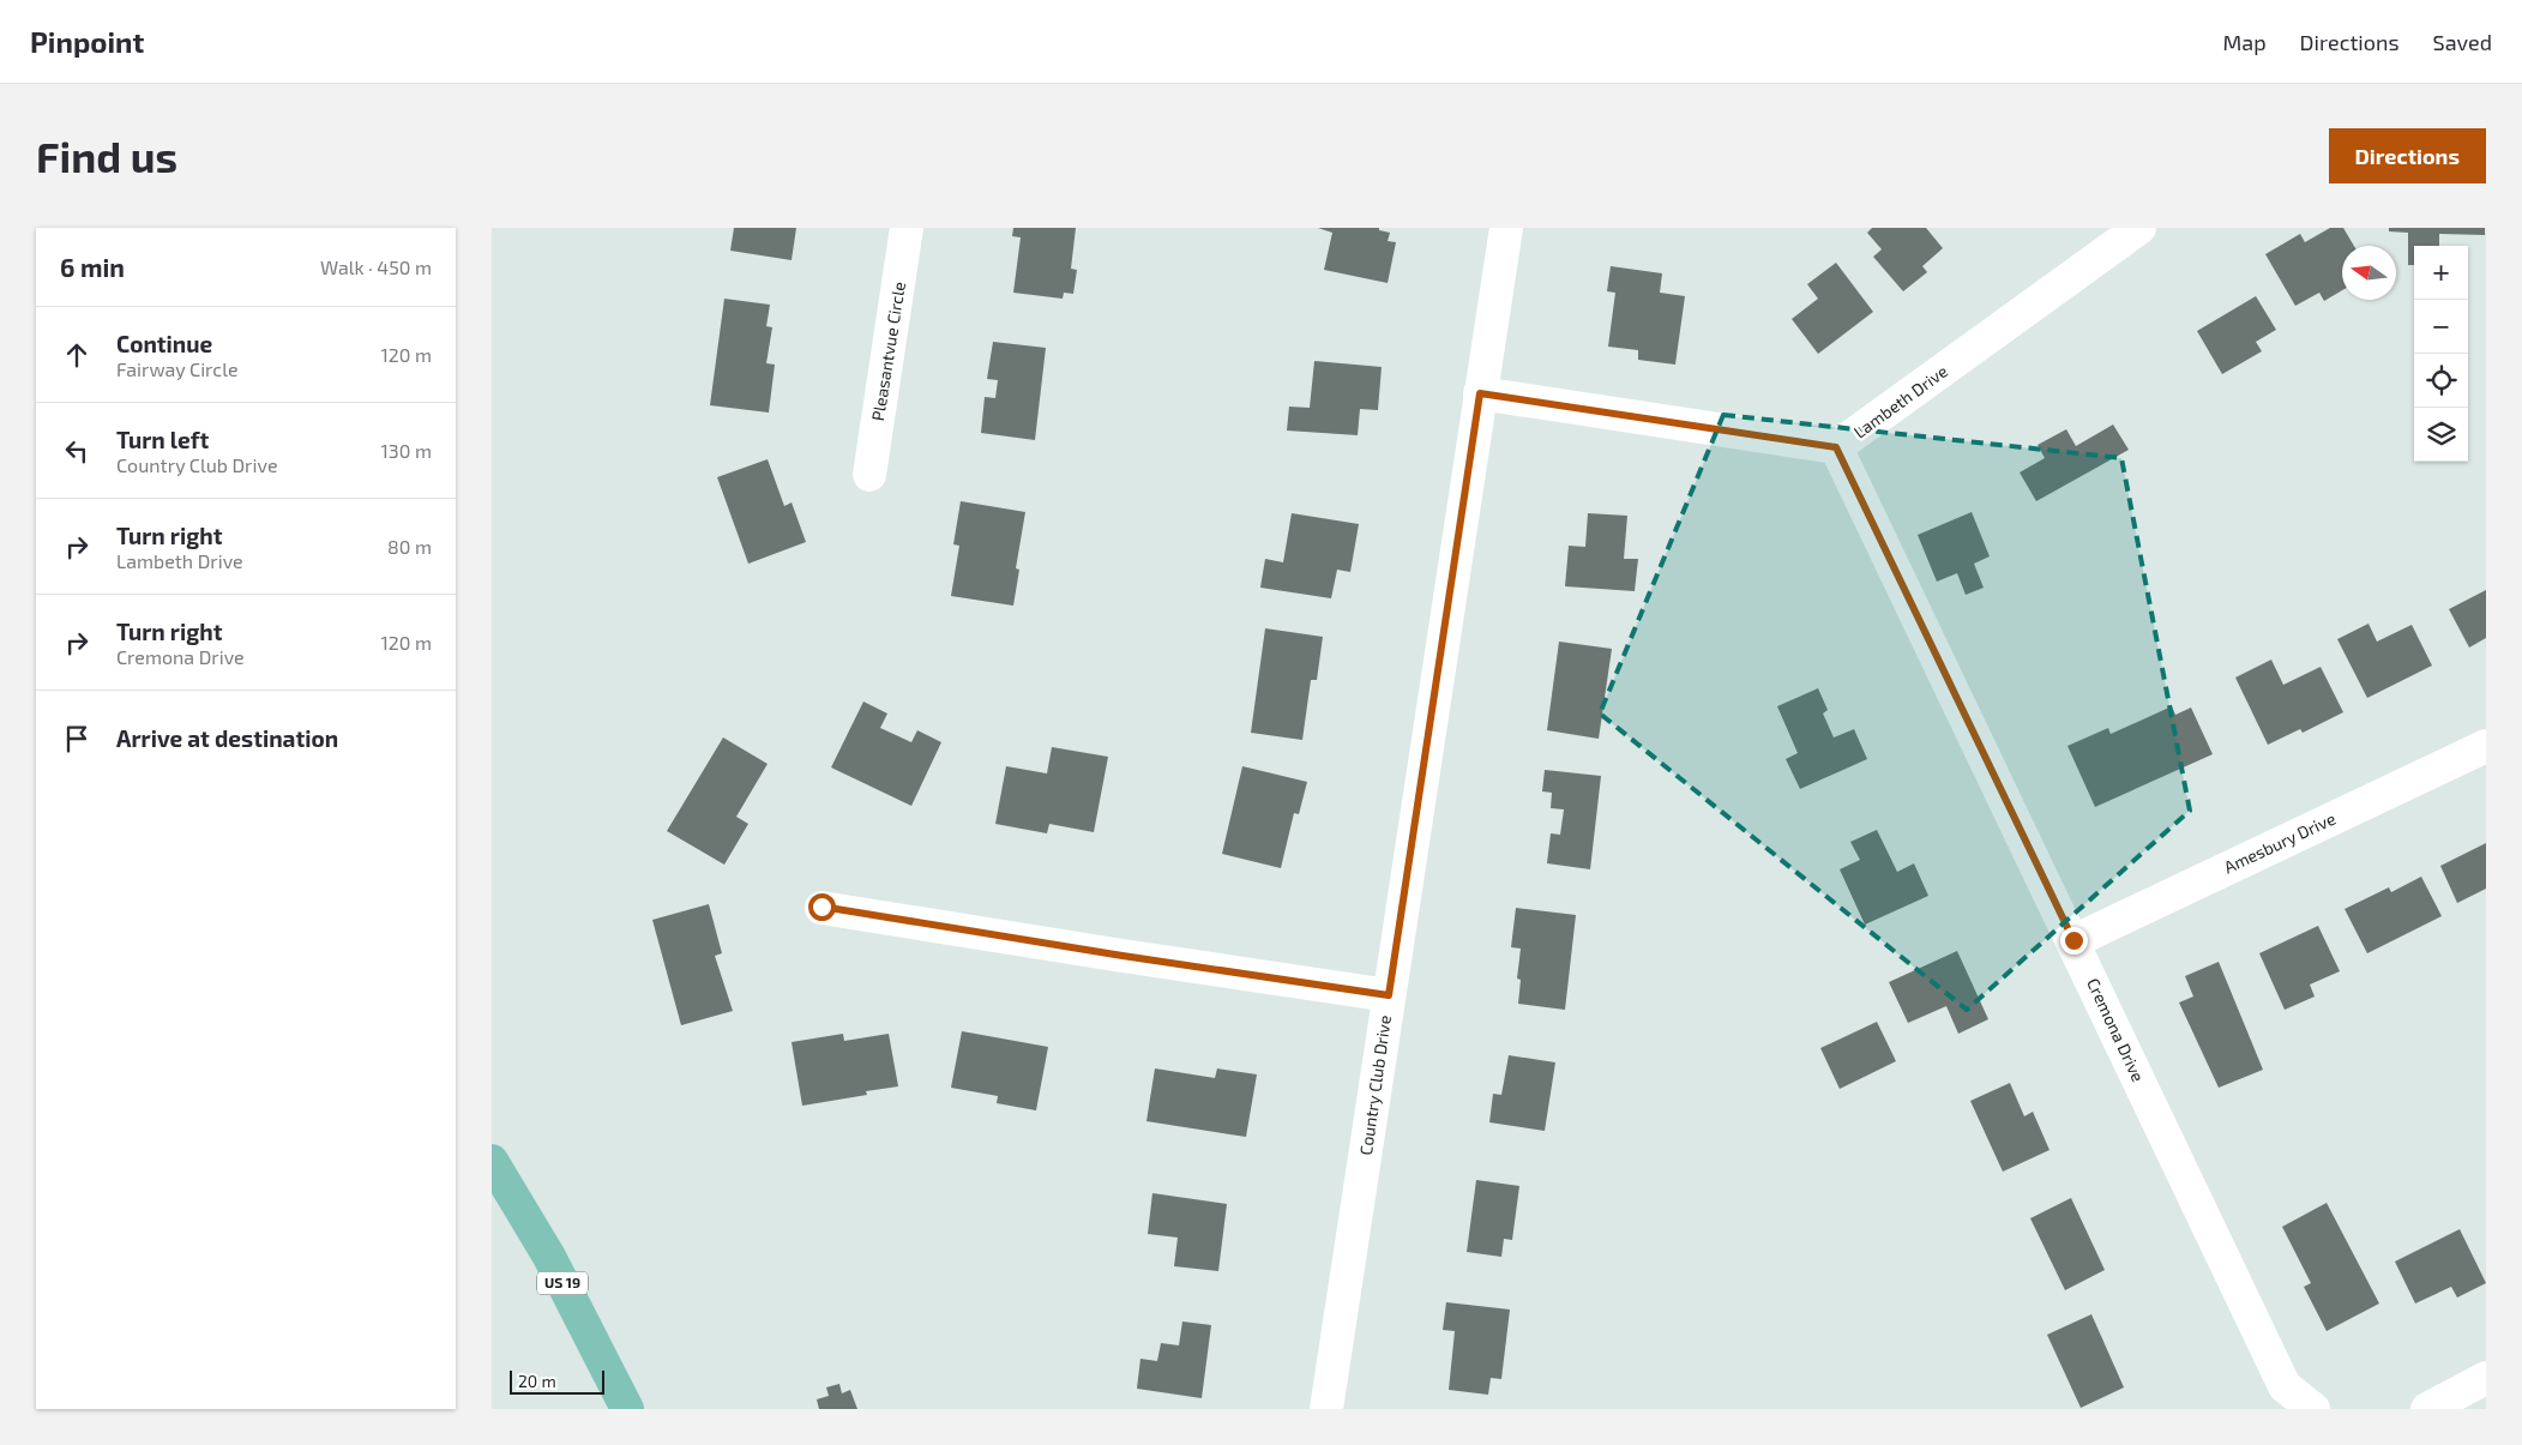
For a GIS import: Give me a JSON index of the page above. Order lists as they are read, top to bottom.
{
  "streets": {
    "main road": ["US 19"],
    "street": [
      "Pleasantvue Circle",
      "Lambeth Drive",
      "Amesbury Drive",
      "Cremona Drive",
      "Country Club Drive"
    ]
  },
  "crossings": [
    ["Lambeth Drive", "Cremona Drive"],
    ["Lambeth Drive", "Country Club Drive"],
    ["Amesbury Drive", "Cremona Drive"]
  ],
  "scale_bar": "20 m",
  "north": "left",
  "page": {
    "header": "Pinpoint",
    "nav": ["Map", "Directions", "Saved"],
    "buttons": "Directions",
    "title": "Find us",
    "heading": ["6 min", "Walk · 450 m"],
    "map_buttons": ["+", "−"],
    "list": [
      ["Continue", "Fairway Circle", "120 m"],
      ["Turn left", "Country Club Drive", "130 m"],
      ["Turn right", "Lambeth Drive", "80 m"],
      ["Turn right", "Cremona Drive", "120 m"],
      "Arrive at destination"
    ],
    "scale": "20 m"
  }
}
